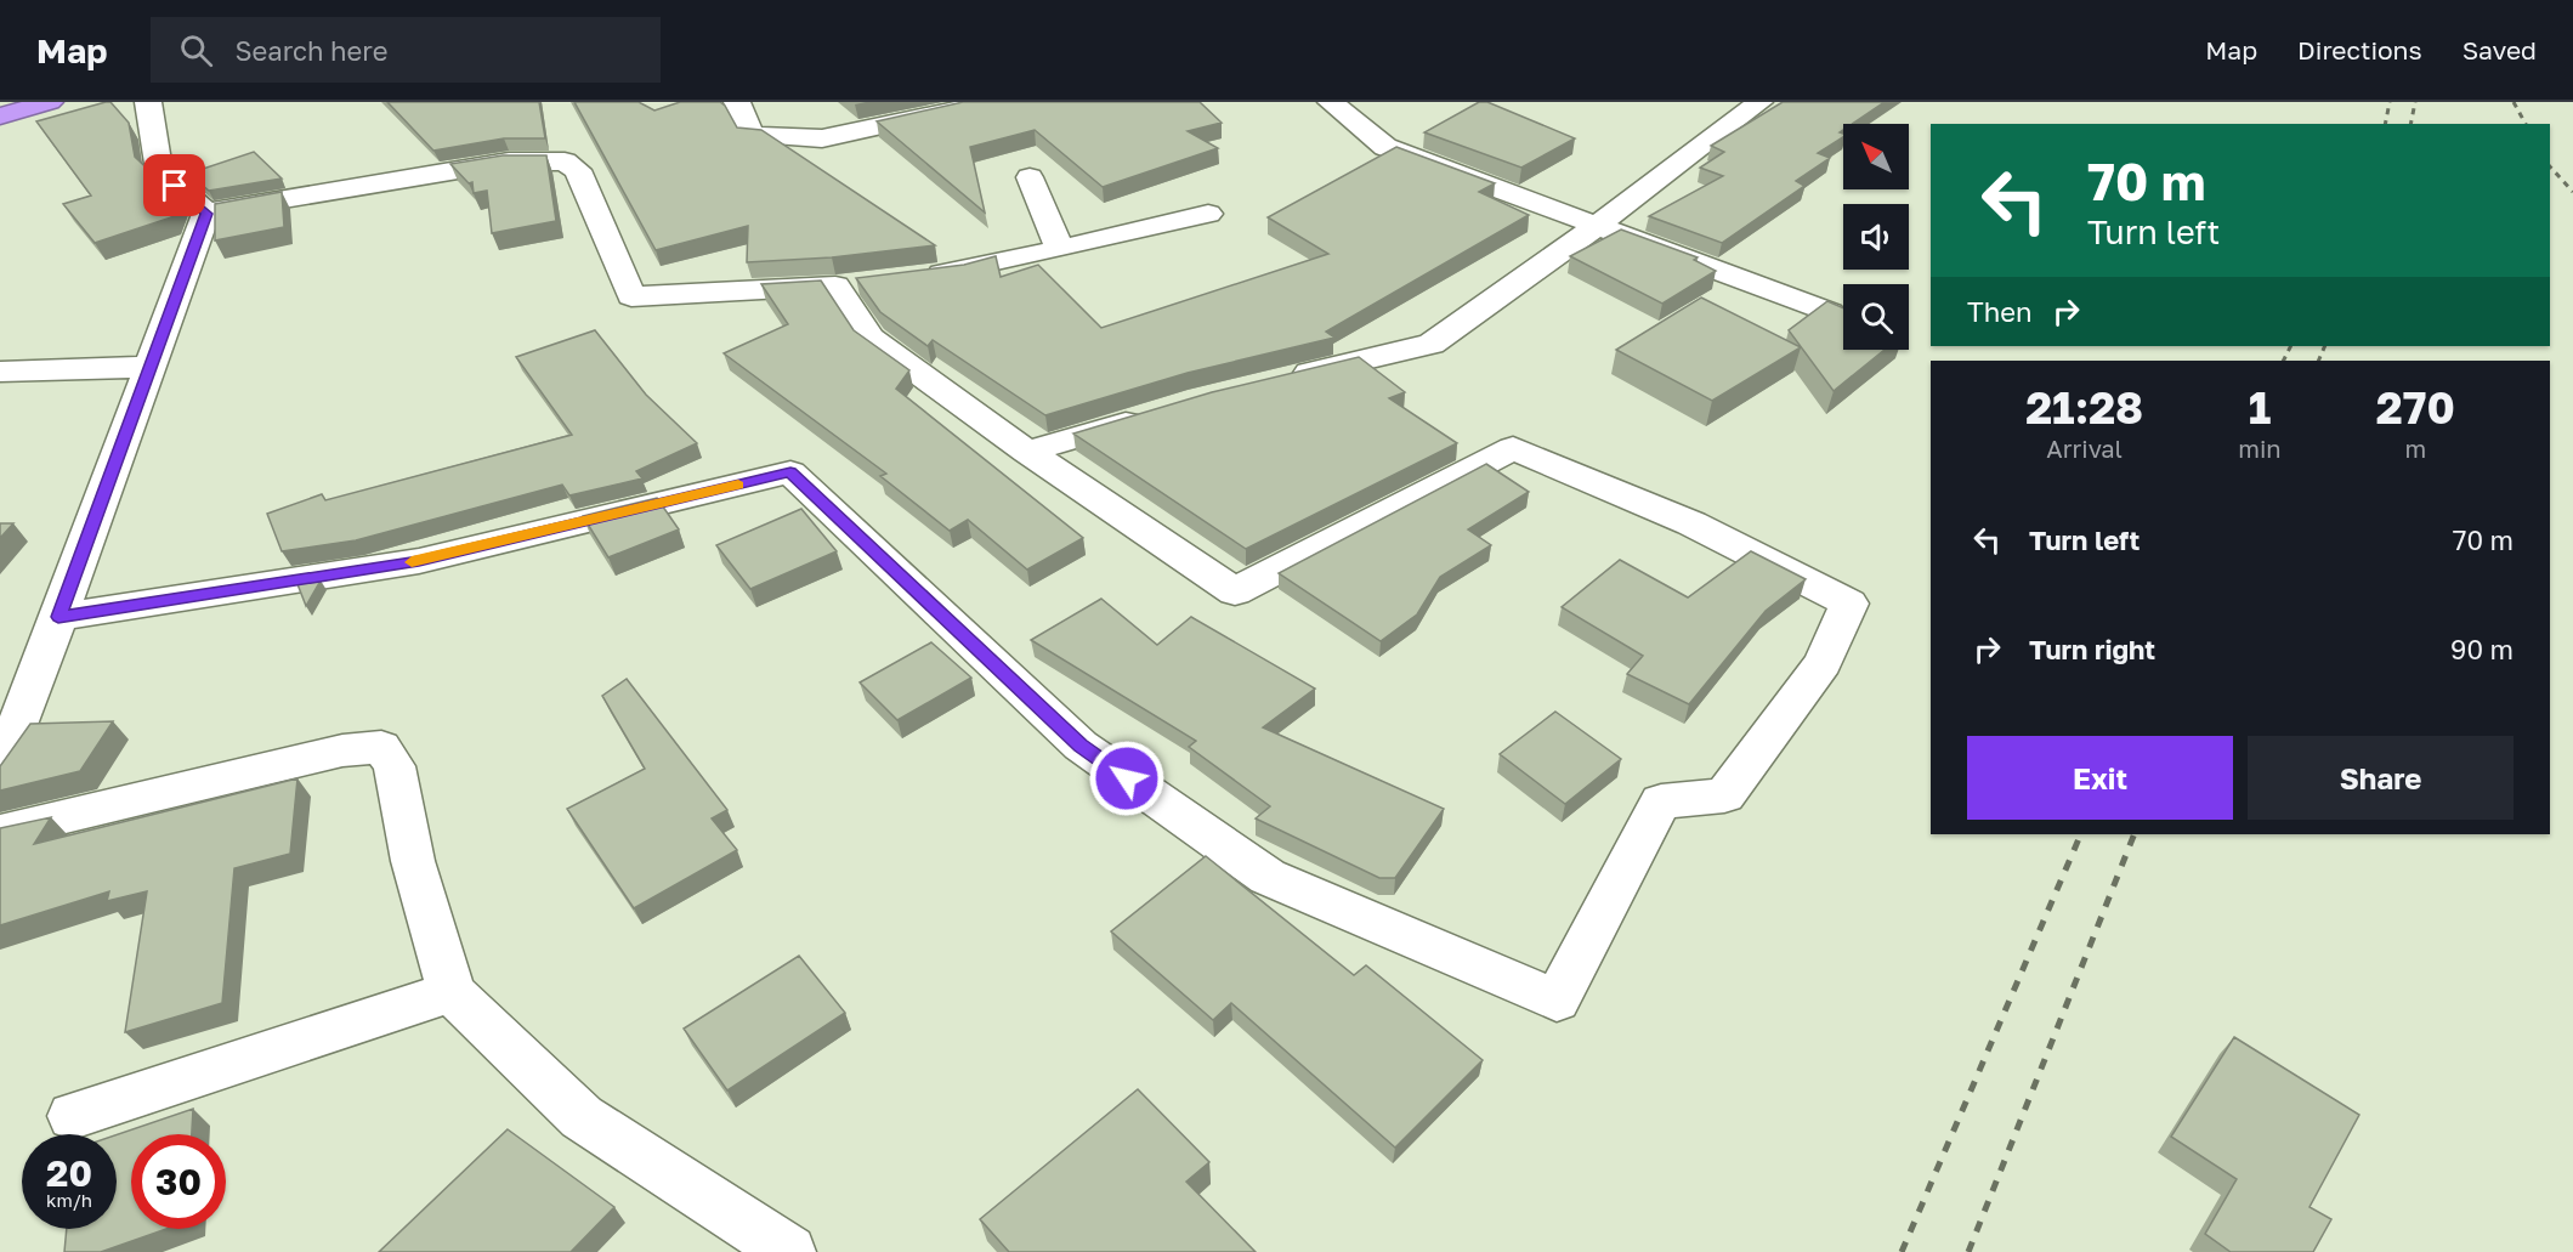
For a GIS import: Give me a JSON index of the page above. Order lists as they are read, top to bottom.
{
  "north": "top left",
  "page": {
    "header": "Map",
    "search": "Search here",
    "nav": ["Map", "Directions", "Saved"],
    "turn": ["70 m", "Turn left"],
    "then": "Then",
    "eta": [
      "21:28",
      "Arrival",
      "1",
      "min",
      "270",
      "m"
    ],
    "list": [
      {
        "name": "Turn left",
        "value": "70 m"
      },
      {
        "name": "Turn right",
        "value": "90 m"
      }
    ],
    "buttons": ["Exit", "Share"],
    "speed": "20 km/h",
    "limit": "30"
  }
}
